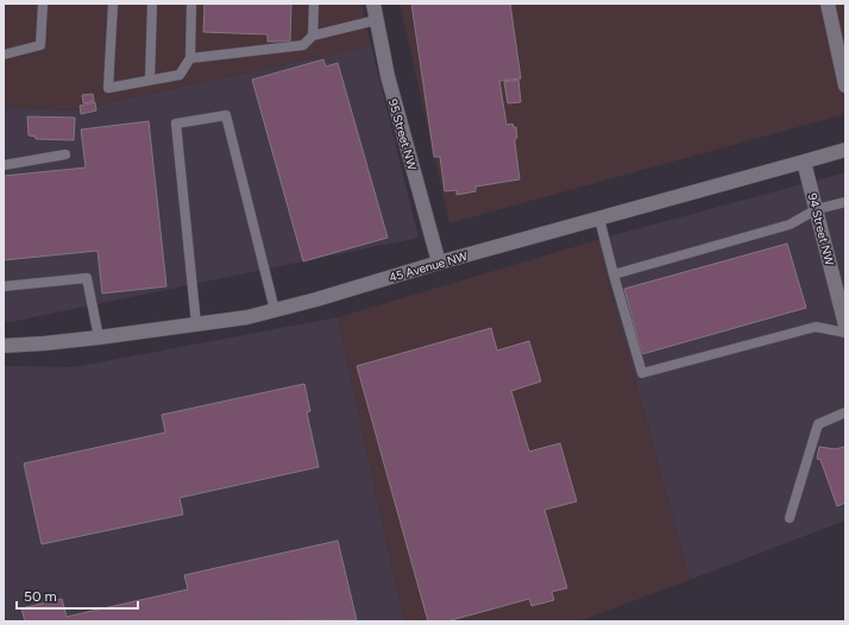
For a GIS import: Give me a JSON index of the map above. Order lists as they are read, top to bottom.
{
  "streets": {
    "street": ["95 Street NW", "94 Street NW", "45 Avenue NW"]
  },
  "crossings": [
    ["95 Street NW", "45 Avenue NW"],
    ["94 Street NW", "45 Avenue NW"]
  ],
  "scale_bar": "50 m"
}
